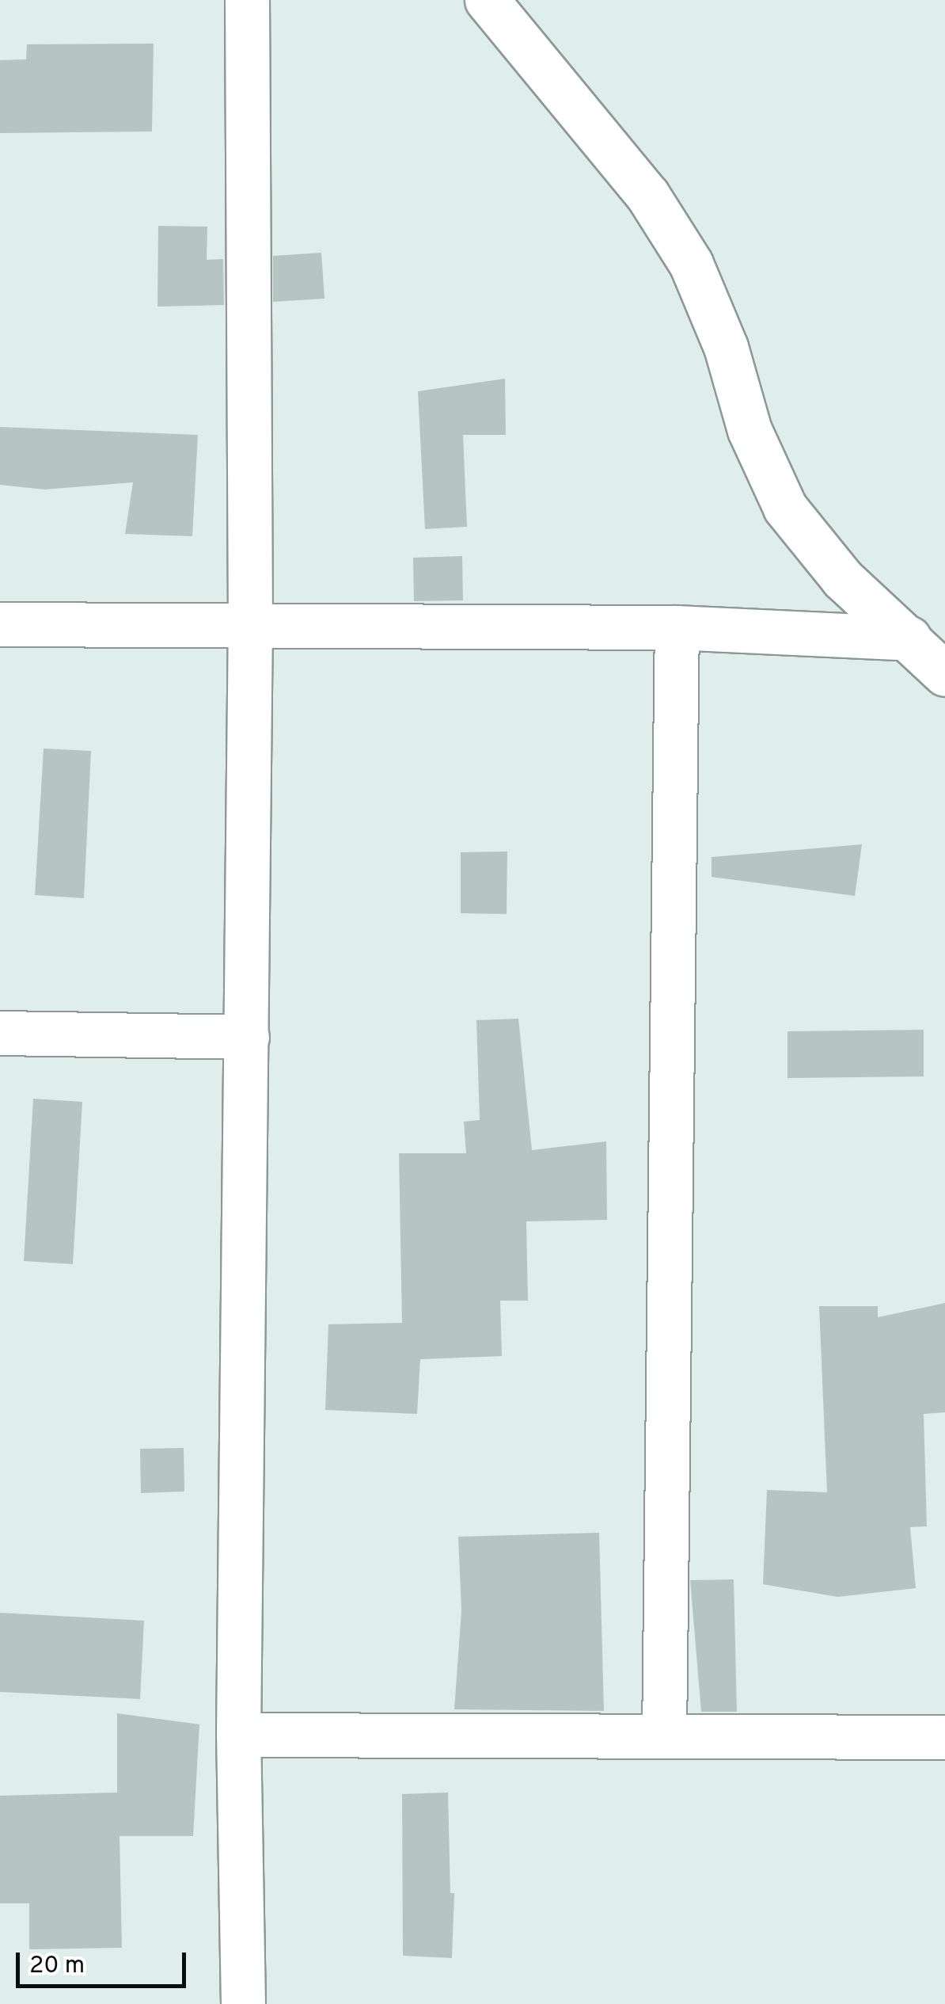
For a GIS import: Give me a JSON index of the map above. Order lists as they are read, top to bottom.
{
  "scale_bar": "20 m"
}
